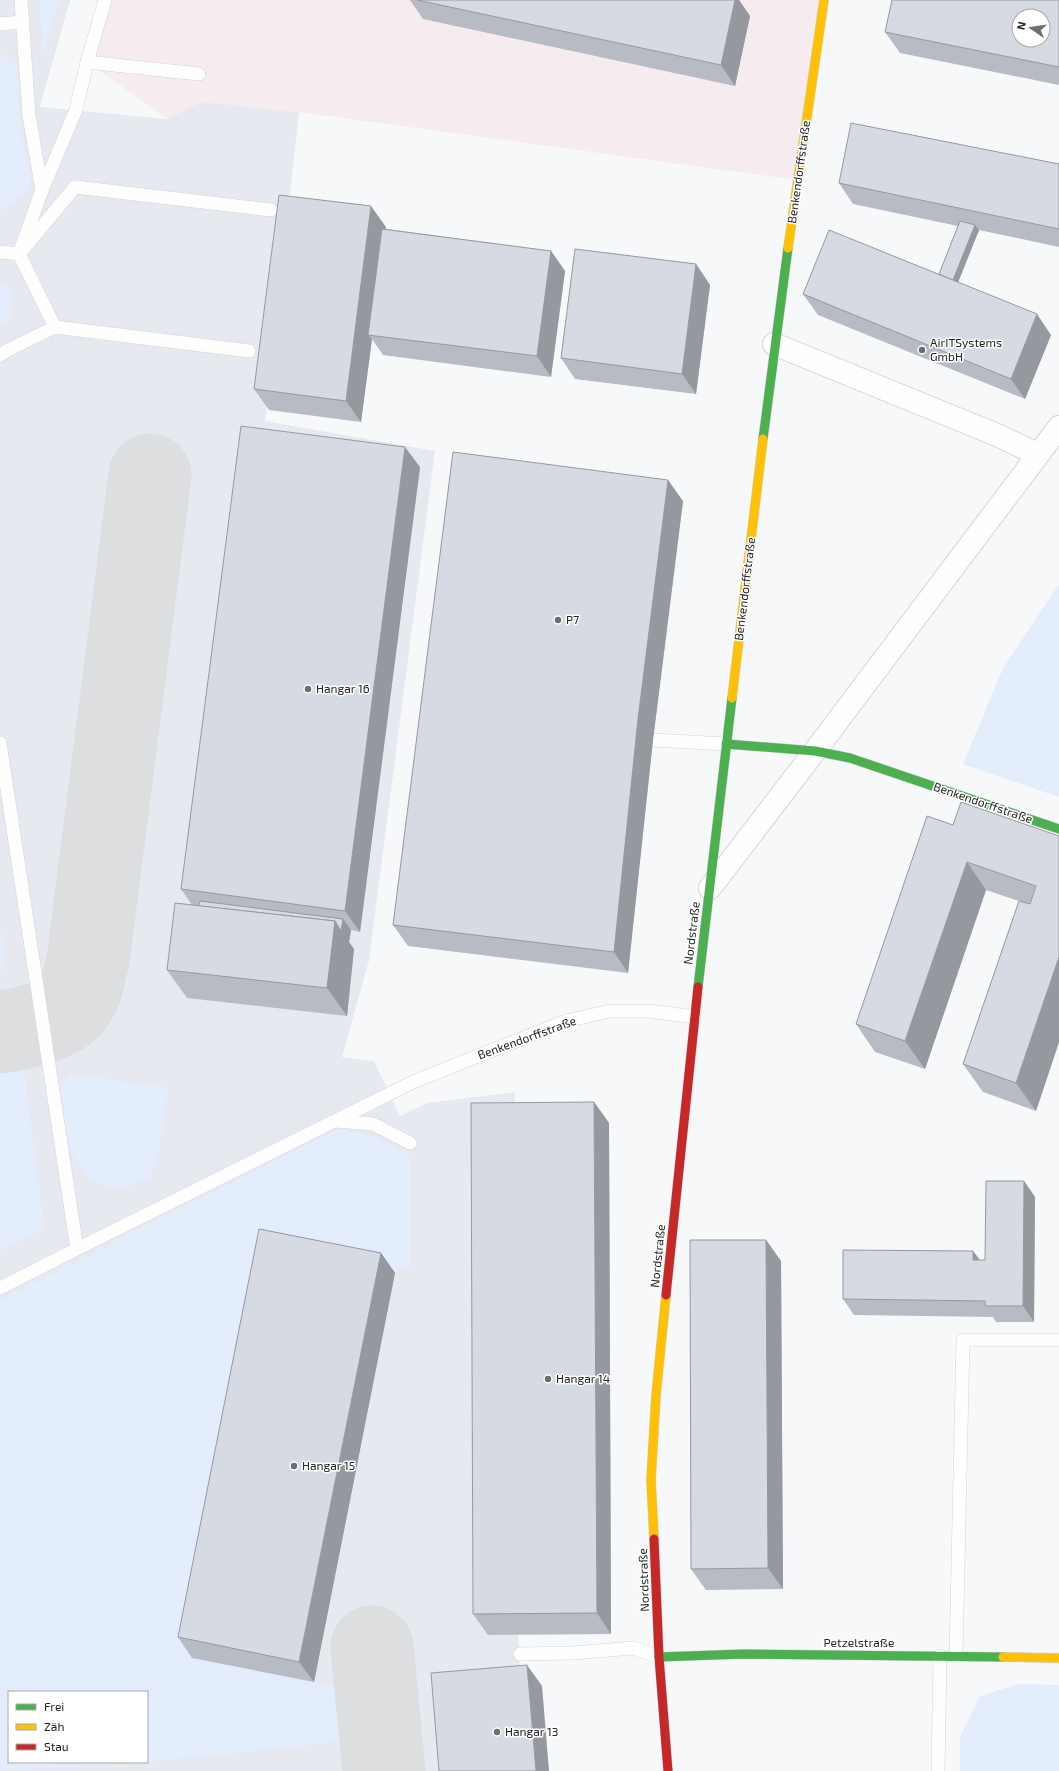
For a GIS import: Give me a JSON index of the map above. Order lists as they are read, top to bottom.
{
  "streets": {
    "street": ["Benkendorffstraße", "Nordstraße", "Petzelstraße"]
  },
  "crossings": [
    ["Benkendorffstraße", "Nordstraße"],
    ["Nordstraße", "Petzelstraße"]
  ],
  "places": [
    "AirITSystems GmbH",
    "P7",
    "Hangar 16",
    "Hangar 14",
    "Hangar 15",
    "Hangar 13"
  ],
  "legend": ["Frei", "Zäh", "Stau"],
  "north": "left"
}
